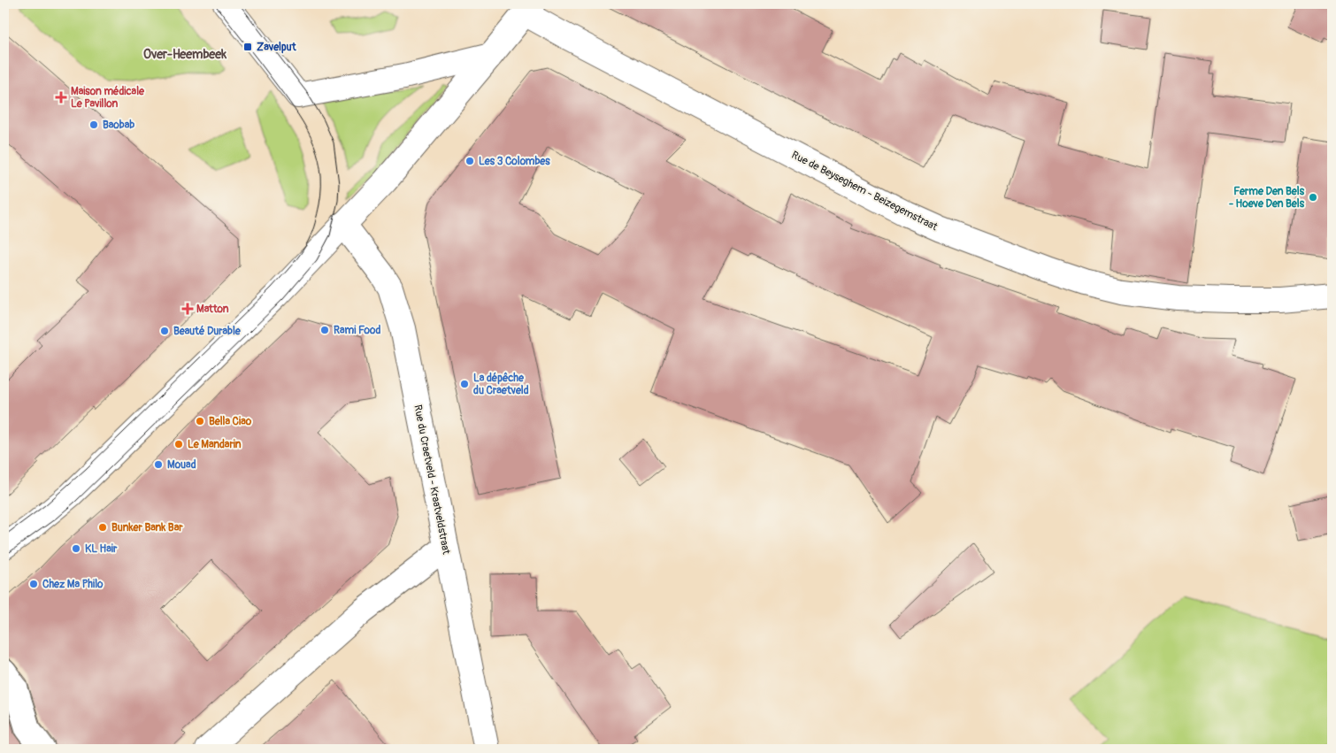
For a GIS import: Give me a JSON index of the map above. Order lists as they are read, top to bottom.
{
  "streets": {
    "street": ["Rue de Beyseghem - Beizegemstraat", "Rue du Craetveld - Kraatveldstraat"]
  },
  "districts": ["Over-Heembeek"],
  "places": {
    "transit": ["Zavelput"],
    "health": ["Maison médicale Le Pavillon", "Matton"],
    "other": [
      "Baobab",
      "Les 3 Colombes",
      "Ferme Den Bels - Hoeve Den Bels",
      "Rami Food",
      "Beauté Durable",
      "La dépêche du Craetveld",
      "Bella Ciao",
      "Le Mandarin",
      "Mouad",
      "Bunker Bank Bar",
      "KL Hair",
      "Chez Ma Philo"
    ]
  }
}
